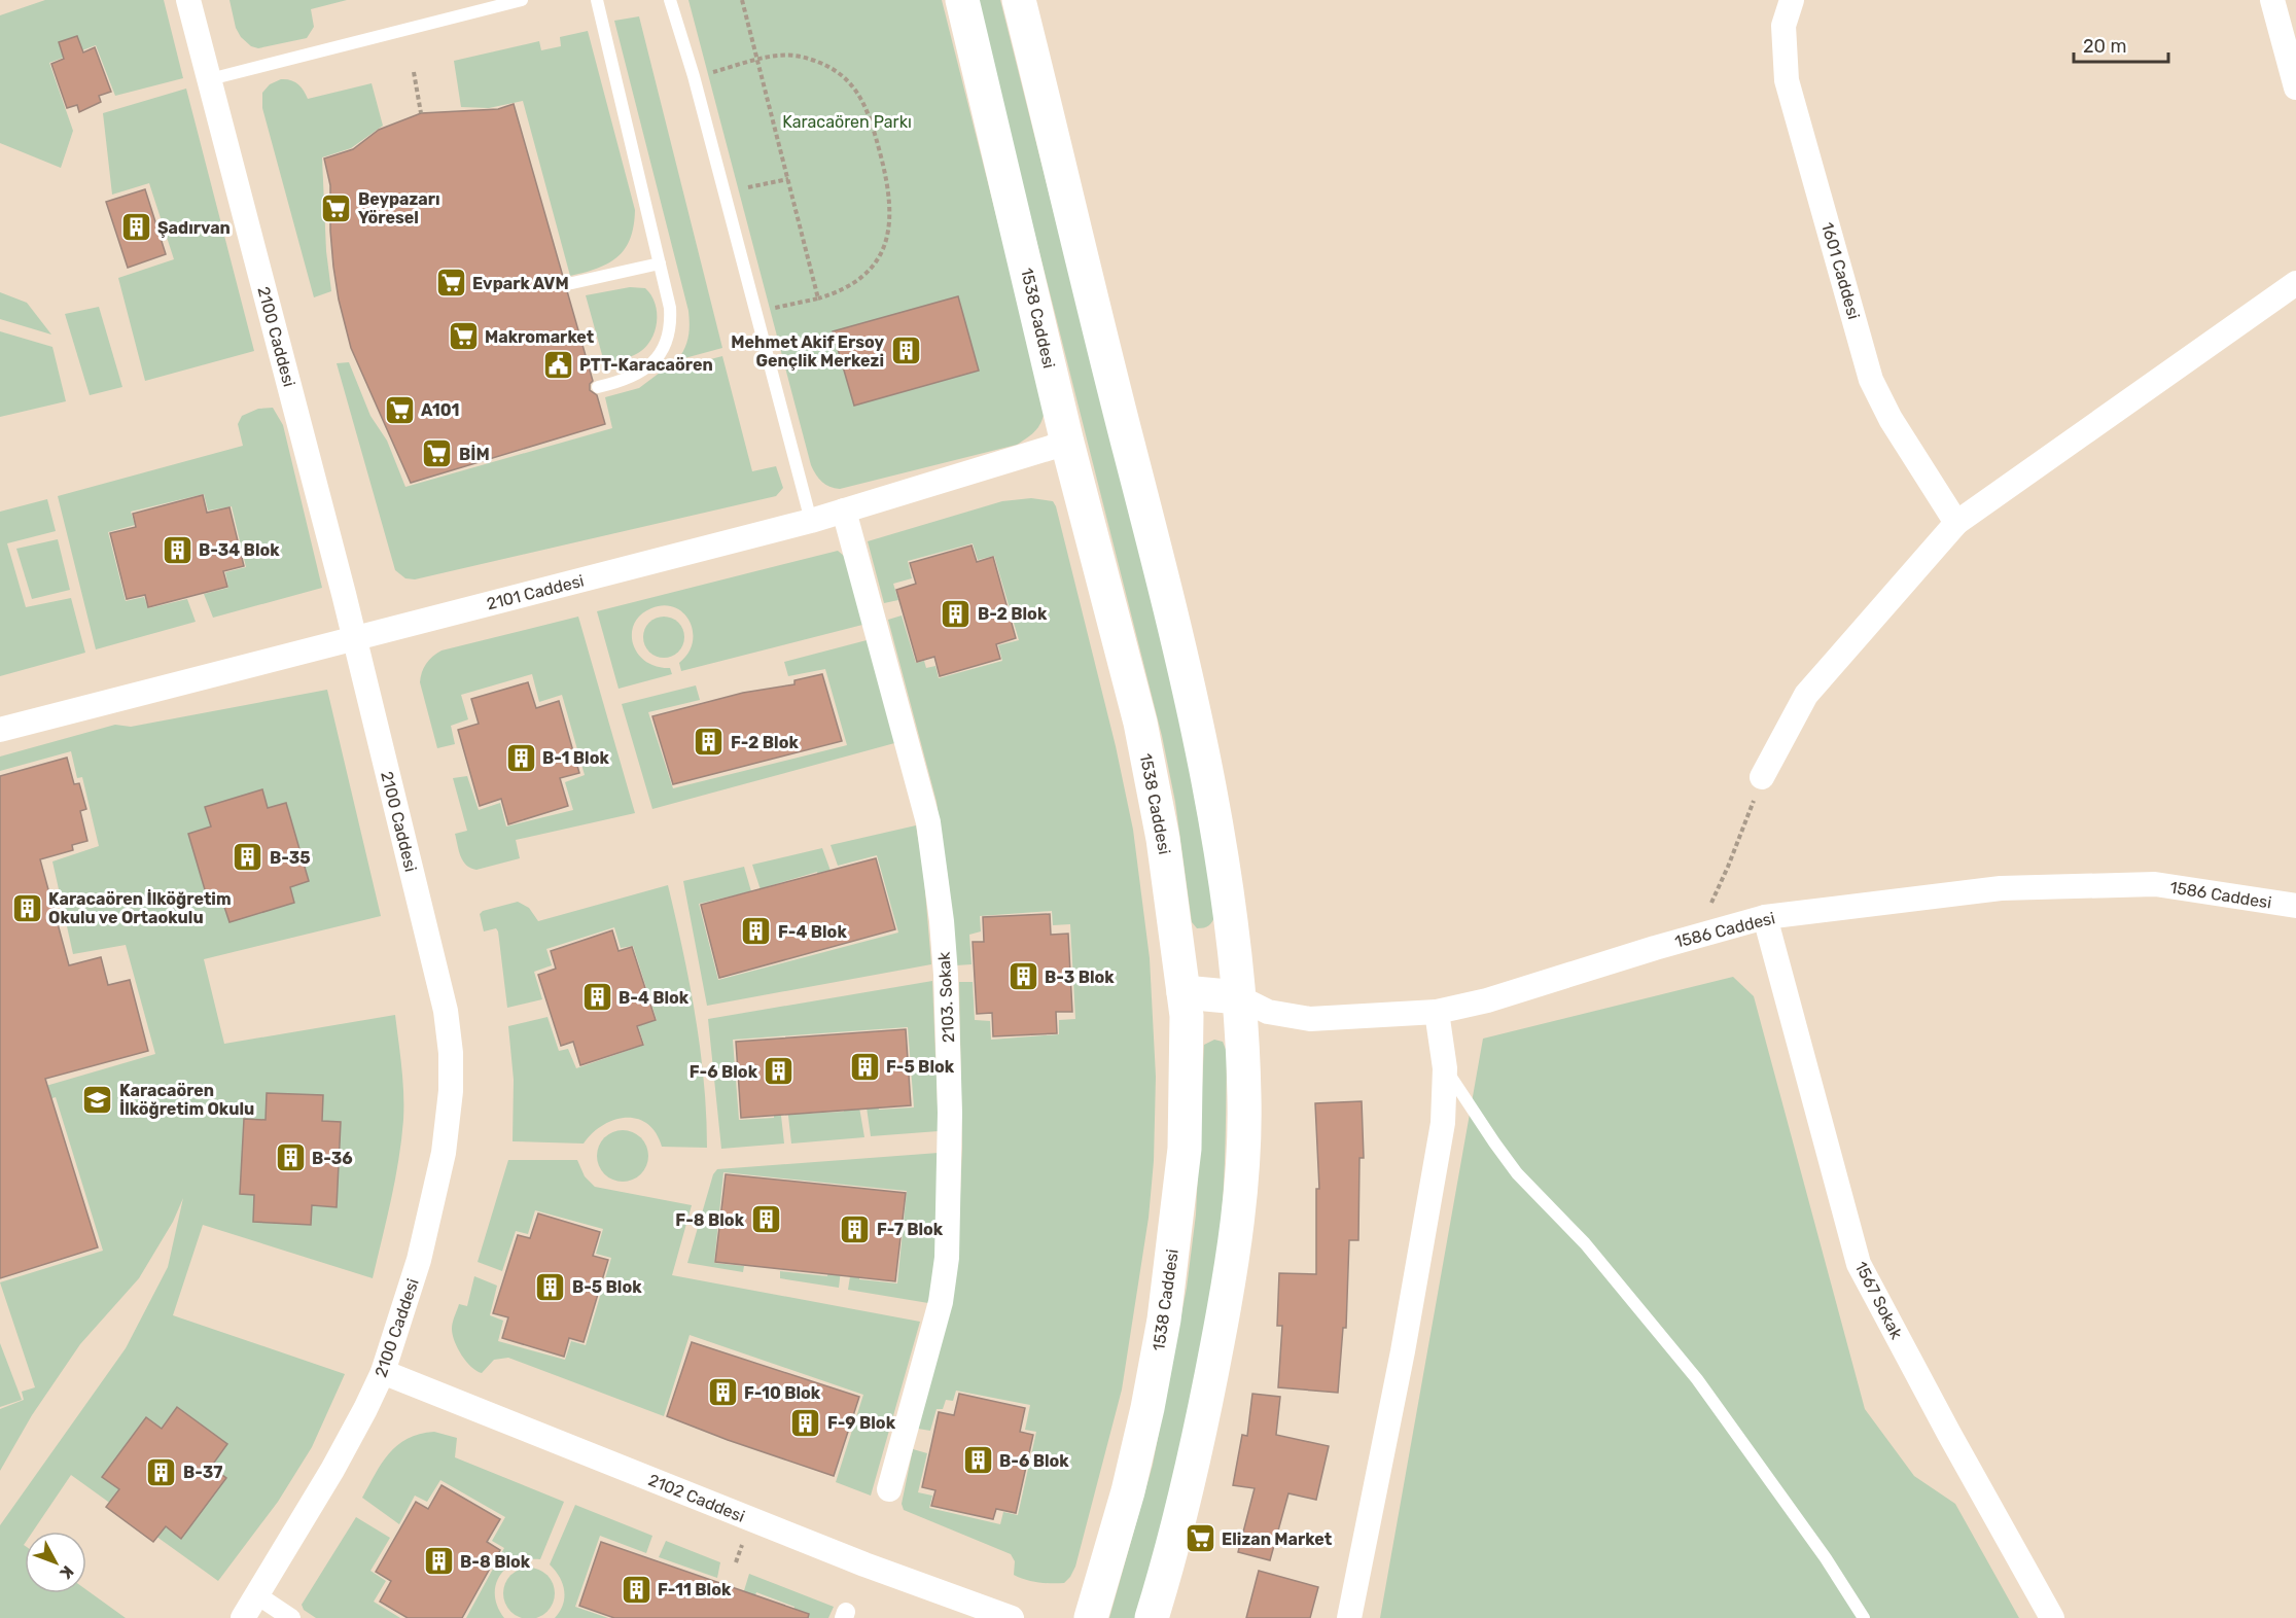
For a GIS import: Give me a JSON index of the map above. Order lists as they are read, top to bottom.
{
  "streets": {
    "main road": ["1538 Caddesi"],
    "street": [
      "1601 Caddesi",
      "2100 Caddesi",
      "2101 Caddesi",
      "1586 Caddesi",
      "2103. Sokak",
      "1567 Sokak",
      "2102 Caddesi"
    ]
  },
  "crossings": [
    ["1538 Caddesi", "2101 Caddesi"],
    ["2100 Caddesi", "2101 Caddesi"],
    ["2100 Caddesi", "2102 Caddesi"],
    ["2101 Caddesi", "2103. Sokak"],
    ["1586 Caddesi", "1567 Sokak"]
  ],
  "parks": ["Karacaören Parkı"],
  "places": {
    "supermarket": [
      "Beypazarı Yöresel",
      "Evpark AVM",
      "Makromarket",
      "A101",
      "BİM",
      "Elizan Market"
    ],
    "building": [
      "Şadırvan",
      "Mehmet Akif Ersoy Gençlik Merkezi",
      "B-34 Blok",
      "B-2 Blok",
      "F-2 Blok",
      "B-1 Blok",
      "B-35",
      "Karacaören İlköğretim Okulu ve Ortaokulu",
      "F-4 Blok",
      "B-3 Blok",
      "B-4 Blok",
      "F-5 Blok",
      "F-6 Blok",
      "B-36",
      "F-8 Blok",
      "F-7 Blok",
      "B-5 Blok",
      "F-10 Blok",
      "F-9 Blok",
      "B-6 Blok",
      "B-37",
      "B-8 Blok",
      "F-11 Blok"
    ],
    "public building": ["PTT-Karacaören"],
    "school or university": ["Karacaören İlköğretim Okulu"]
  },
  "scale_bar": "20 m",
  "north": "bottom right"
}
